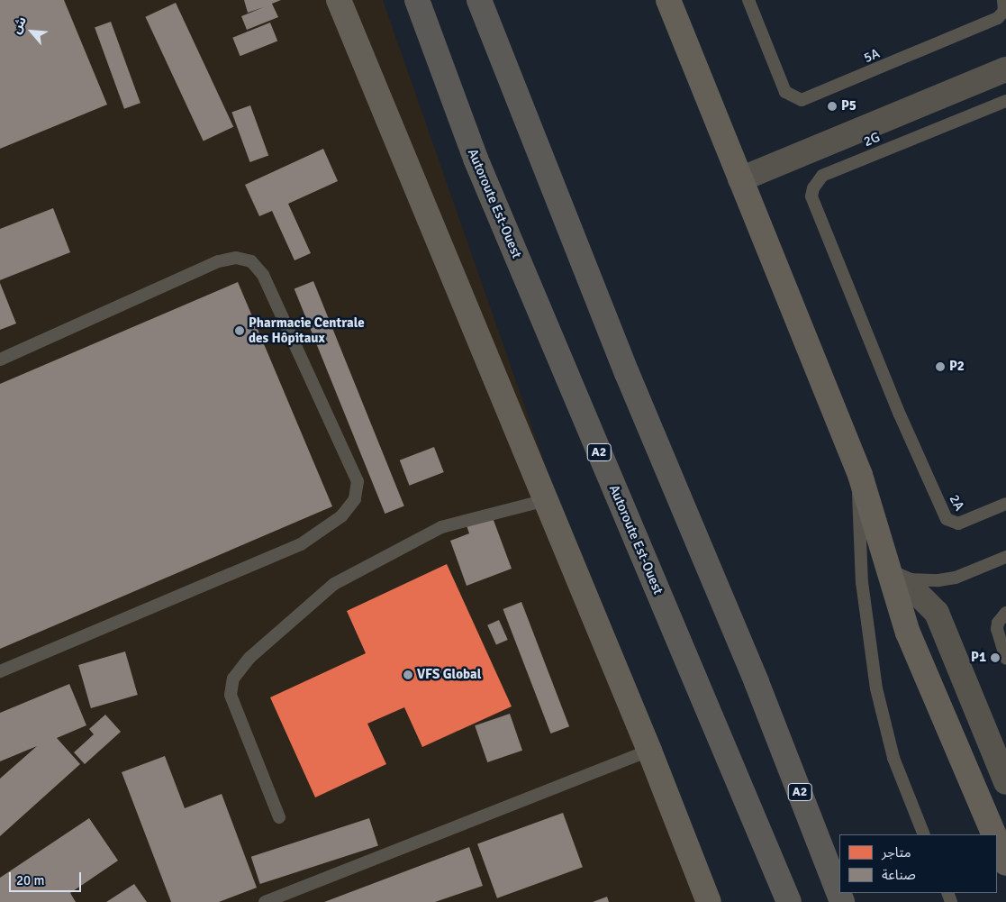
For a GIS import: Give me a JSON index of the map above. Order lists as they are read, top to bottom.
{
  "streets": {
    "highway": ["Autoroute Est-Ouest", "A2"],
    "lane": ["5A", "2G", "2A"]
  },
  "crossings": [
    ["2G", "2A"]
  ],
  "places": [
    "P5",
    "Pharmacie Centrale des Hôpitaux",
    "P2",
    "P1",
    "VFS Global"
  ],
  "legend": ["متاجر", "صناعة"],
  "scale_bar": "20 m",
  "north": "top left"
}
